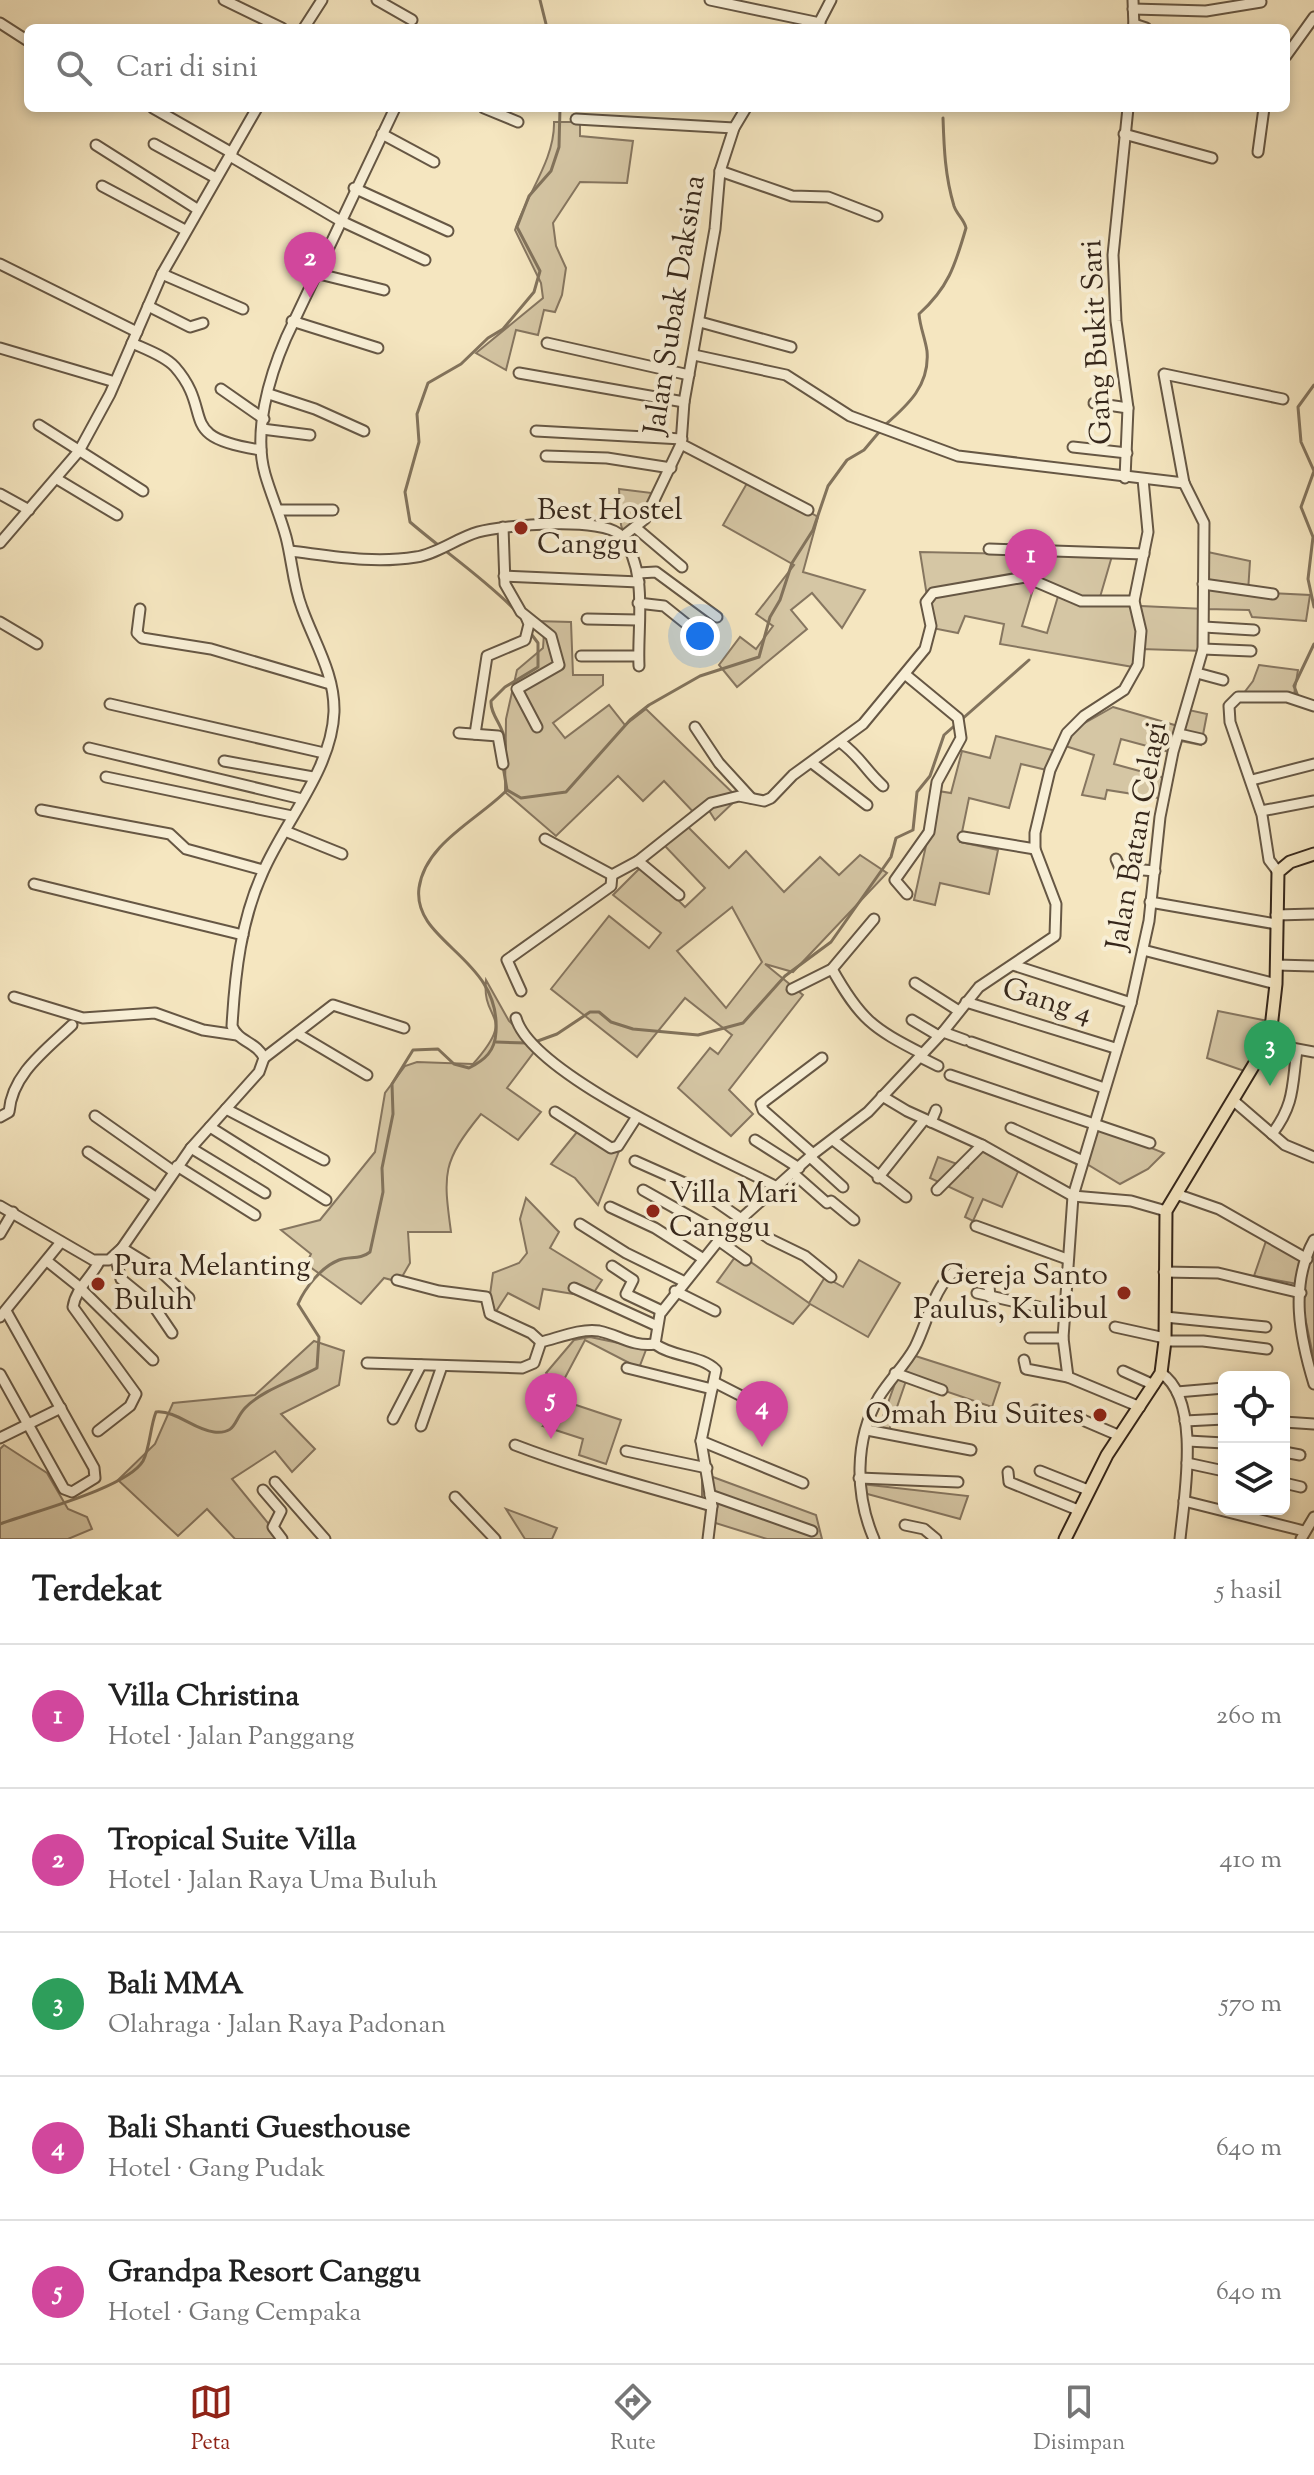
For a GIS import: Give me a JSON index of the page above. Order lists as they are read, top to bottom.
{
  "streets": {
    "street": [
      "Jalan Subak Daksina",
      "Gang Bukit Sari",
      "Jalan Batan Celagi",
      "Gang 4"
    ]
  },
  "crossings": [
    ["Jalan Batan Celagi", "Gang 4"]
  ],
  "places": [
    "Best Hostel Canggu",
    "Villa Mari Canggu",
    "Pura Melanting Buluh",
    "Gereja Santo Paulus, Kulibul",
    "Omah Biu Suites"
  ],
  "page": {
    "search": "Cari di sini",
    "pins": [
      "2",
      "1",
      "3",
      "5",
      "4"
    ],
    "heading": ["Terdekat", "5 hasil"],
    "list": [
      {
        "mark": "1",
        "name": "Villa Christina",
        "note": "Hotel · Jalan Panggang",
        "value": "260 m"
      },
      {
        "mark": "2",
        "name": "Tropical Suite Villa",
        "note": "Hotel · Jalan Raya Uma Buluh",
        "value": "410 m"
      },
      {
        "mark": "3",
        "name": "Bali MMA",
        "note": "Olahraga · Jalan Raya Padonan",
        "value": "570 m"
      },
      {
        "mark": "4",
        "name": "Bali Shanti Guesthouse",
        "note": "Hotel · Gang Pudak",
        "value": "640 m"
      },
      {
        "mark": "5",
        "name": "Grandpa Resort Canggu",
        "note": "Hotel · Gang Cempaka",
        "value": "640 m"
      }
    ],
    "nav": ["Peta", "Rute", "Disimpan"]
  }
}
